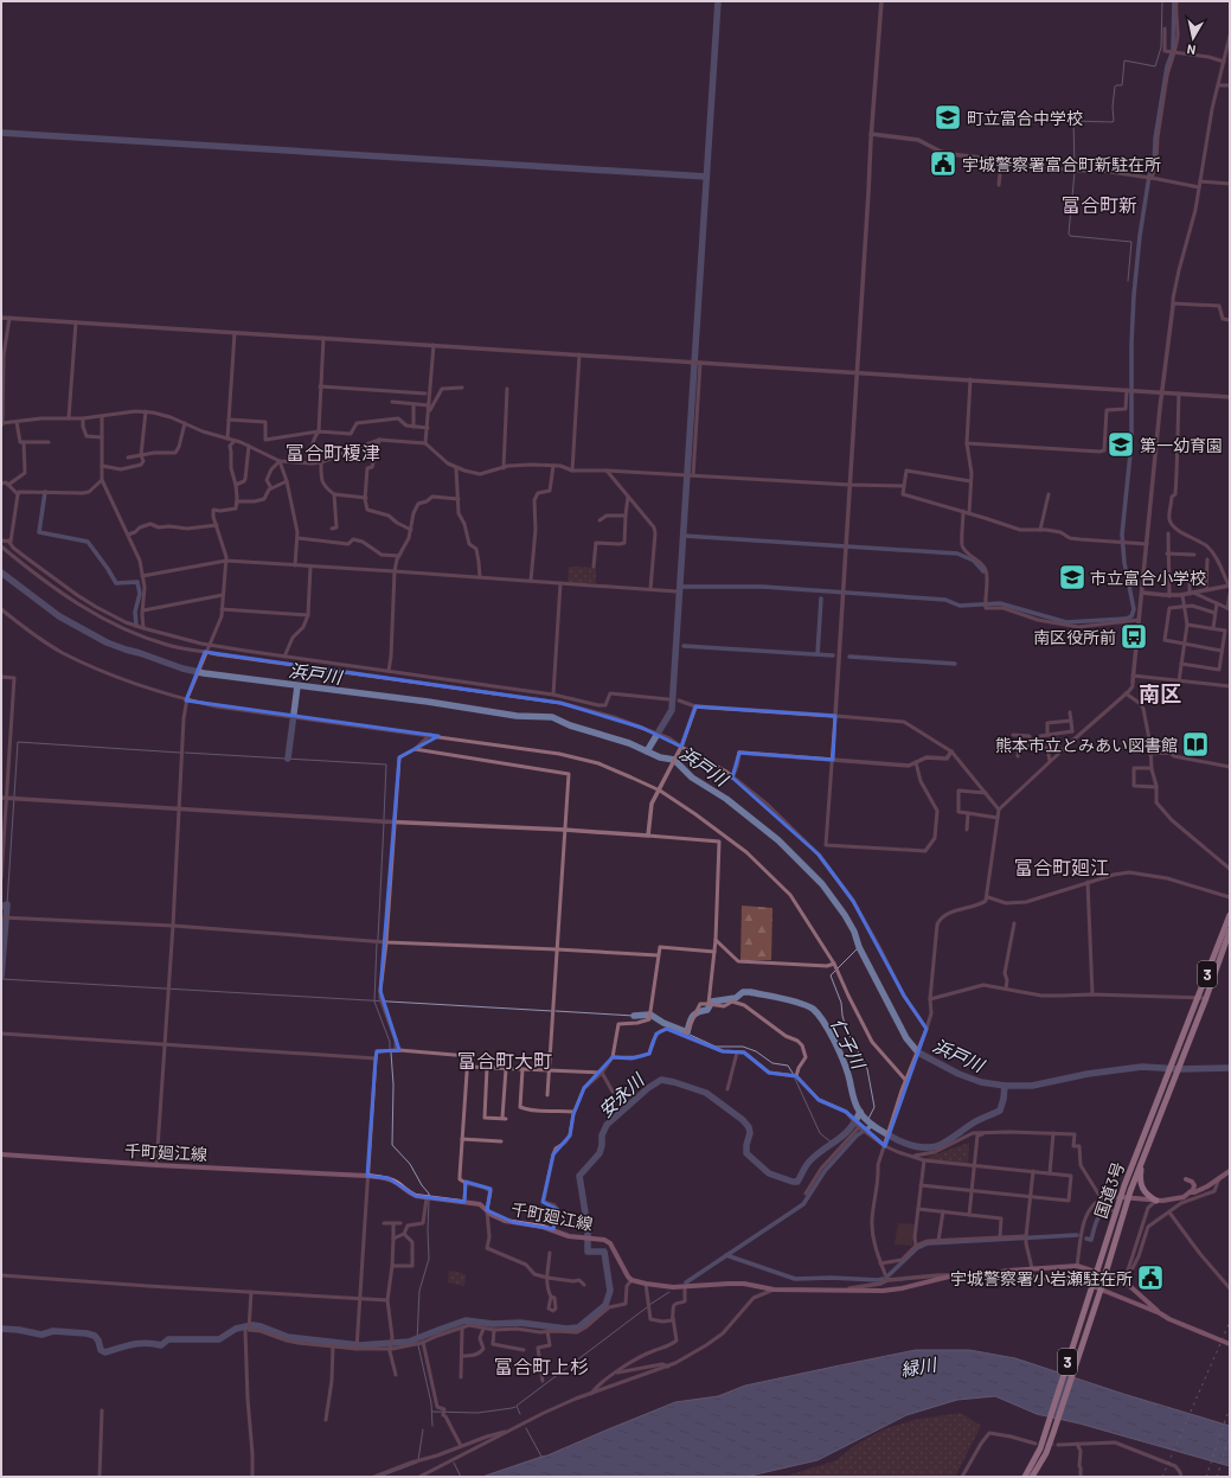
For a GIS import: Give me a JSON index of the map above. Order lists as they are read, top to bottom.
{
  "streets": {
    "highway": ["3", "国道3号"],
    "main road": ["千町廻江線"]
  },
  "districts": [
    "富合町新",
    "富合町榎津",
    "南区",
    "富合町廻江",
    "富合町大町",
    "富合町上杉"
  ],
  "water": [
    "浜戸川",
    "仁子川",
    "安永川",
    "緑川"
  ],
  "places": {
    "school or university": ["町立富合中学校", "第一幼育園", "市立富合小学校"],
    "public building": ["宇城警察署富合町新駐在所", "宇城警察署小岩瀬駐在所"],
    "bus stop": ["南区役所前"],
    "library": ["熊本市立とみあい図書館"]
  },
  "north": "bottom"
}
